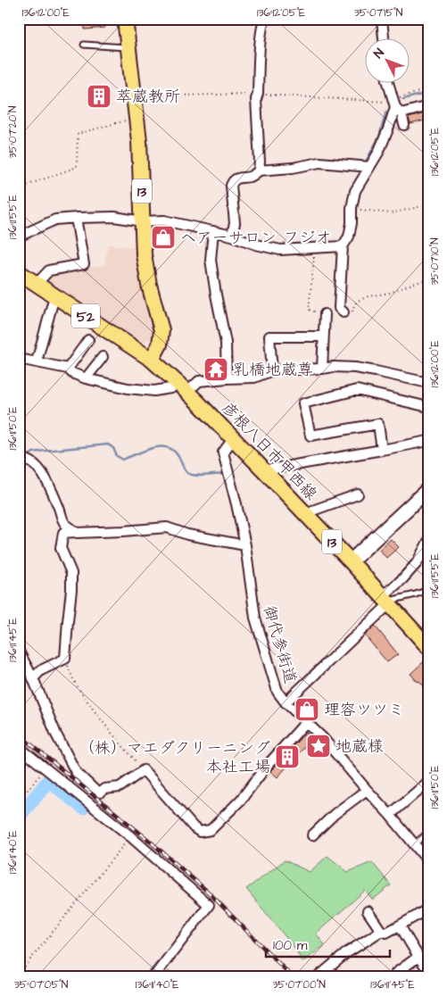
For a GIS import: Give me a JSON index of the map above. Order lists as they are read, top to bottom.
{
  "streets": {
    "main road": ["13", "52", "彦根八日市甲西線"],
    "street": ["御代参街道"]
  },
  "crossings": [
    ["13", "52"],
    ["13", "彦根八日市甲西線"],
    ["52", "彦根八日市甲西線"],
    ["彦根八日市甲西線", "御代参街道"]
  ],
  "places": {
    "building": ["萃蔵教所", "（株）マエダクリーニング 本社工場"],
    "shop": ["ヘアーサロン フジオ", "理容ツツミ"],
    "temple": ["乳橋地蔵尊"],
    "place": ["地蔵様"]
  },
  "scale_bar": "100 m",
  "north": "top left",
  "coordinates": [
    "136°12'00\"E",
    "136°12'05\"E",
    "35°07'15\"N",
    "35°07'20\"N",
    "136°11'55\"E",
    "35°07'10\"N",
    "136°11'50\"E",
    "136°11'45\"E",
    "136°11'40\"E",
    "35°07'05\"N",
    "35°07'00\"N"
  ]
}
